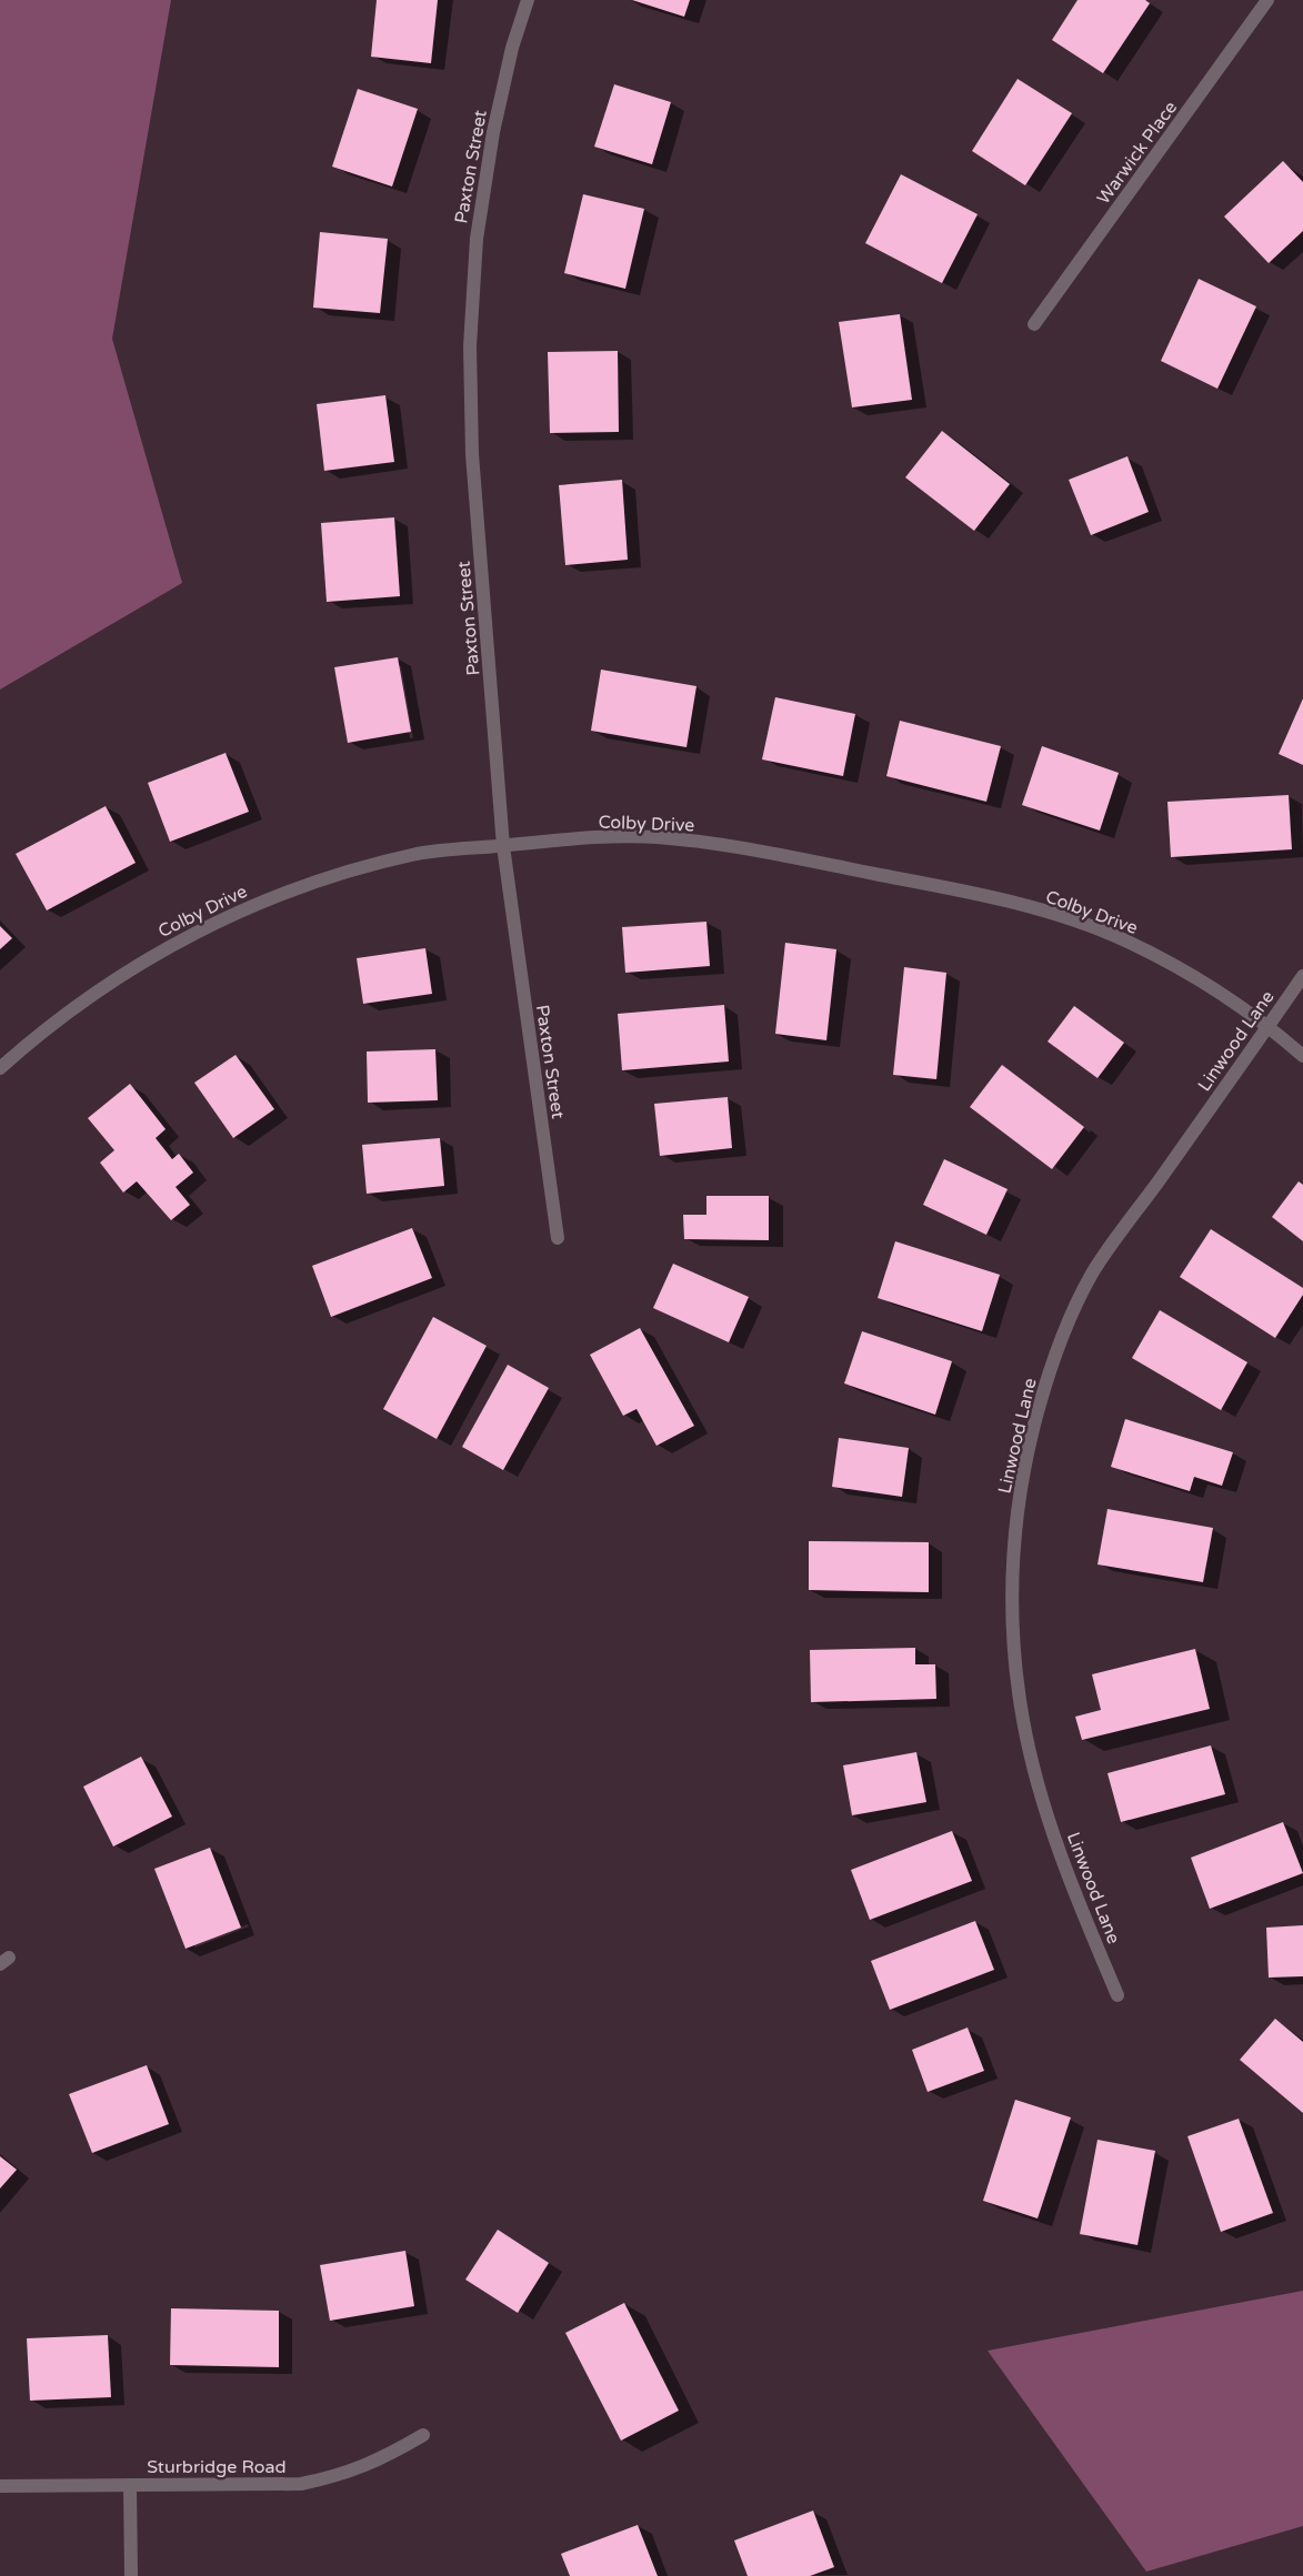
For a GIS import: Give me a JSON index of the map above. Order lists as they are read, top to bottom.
{
  "streets": {
    "street": [
      "Warwick Place",
      "Paxton Street",
      "Colby Drive",
      "Linwood Lane",
      "Sturbridge Road"
    ]
  },
  "crossings": [
    ["Paxton Street", "Colby Drive"],
    ["Colby Drive", "Linwood Lane"]
  ]
}
